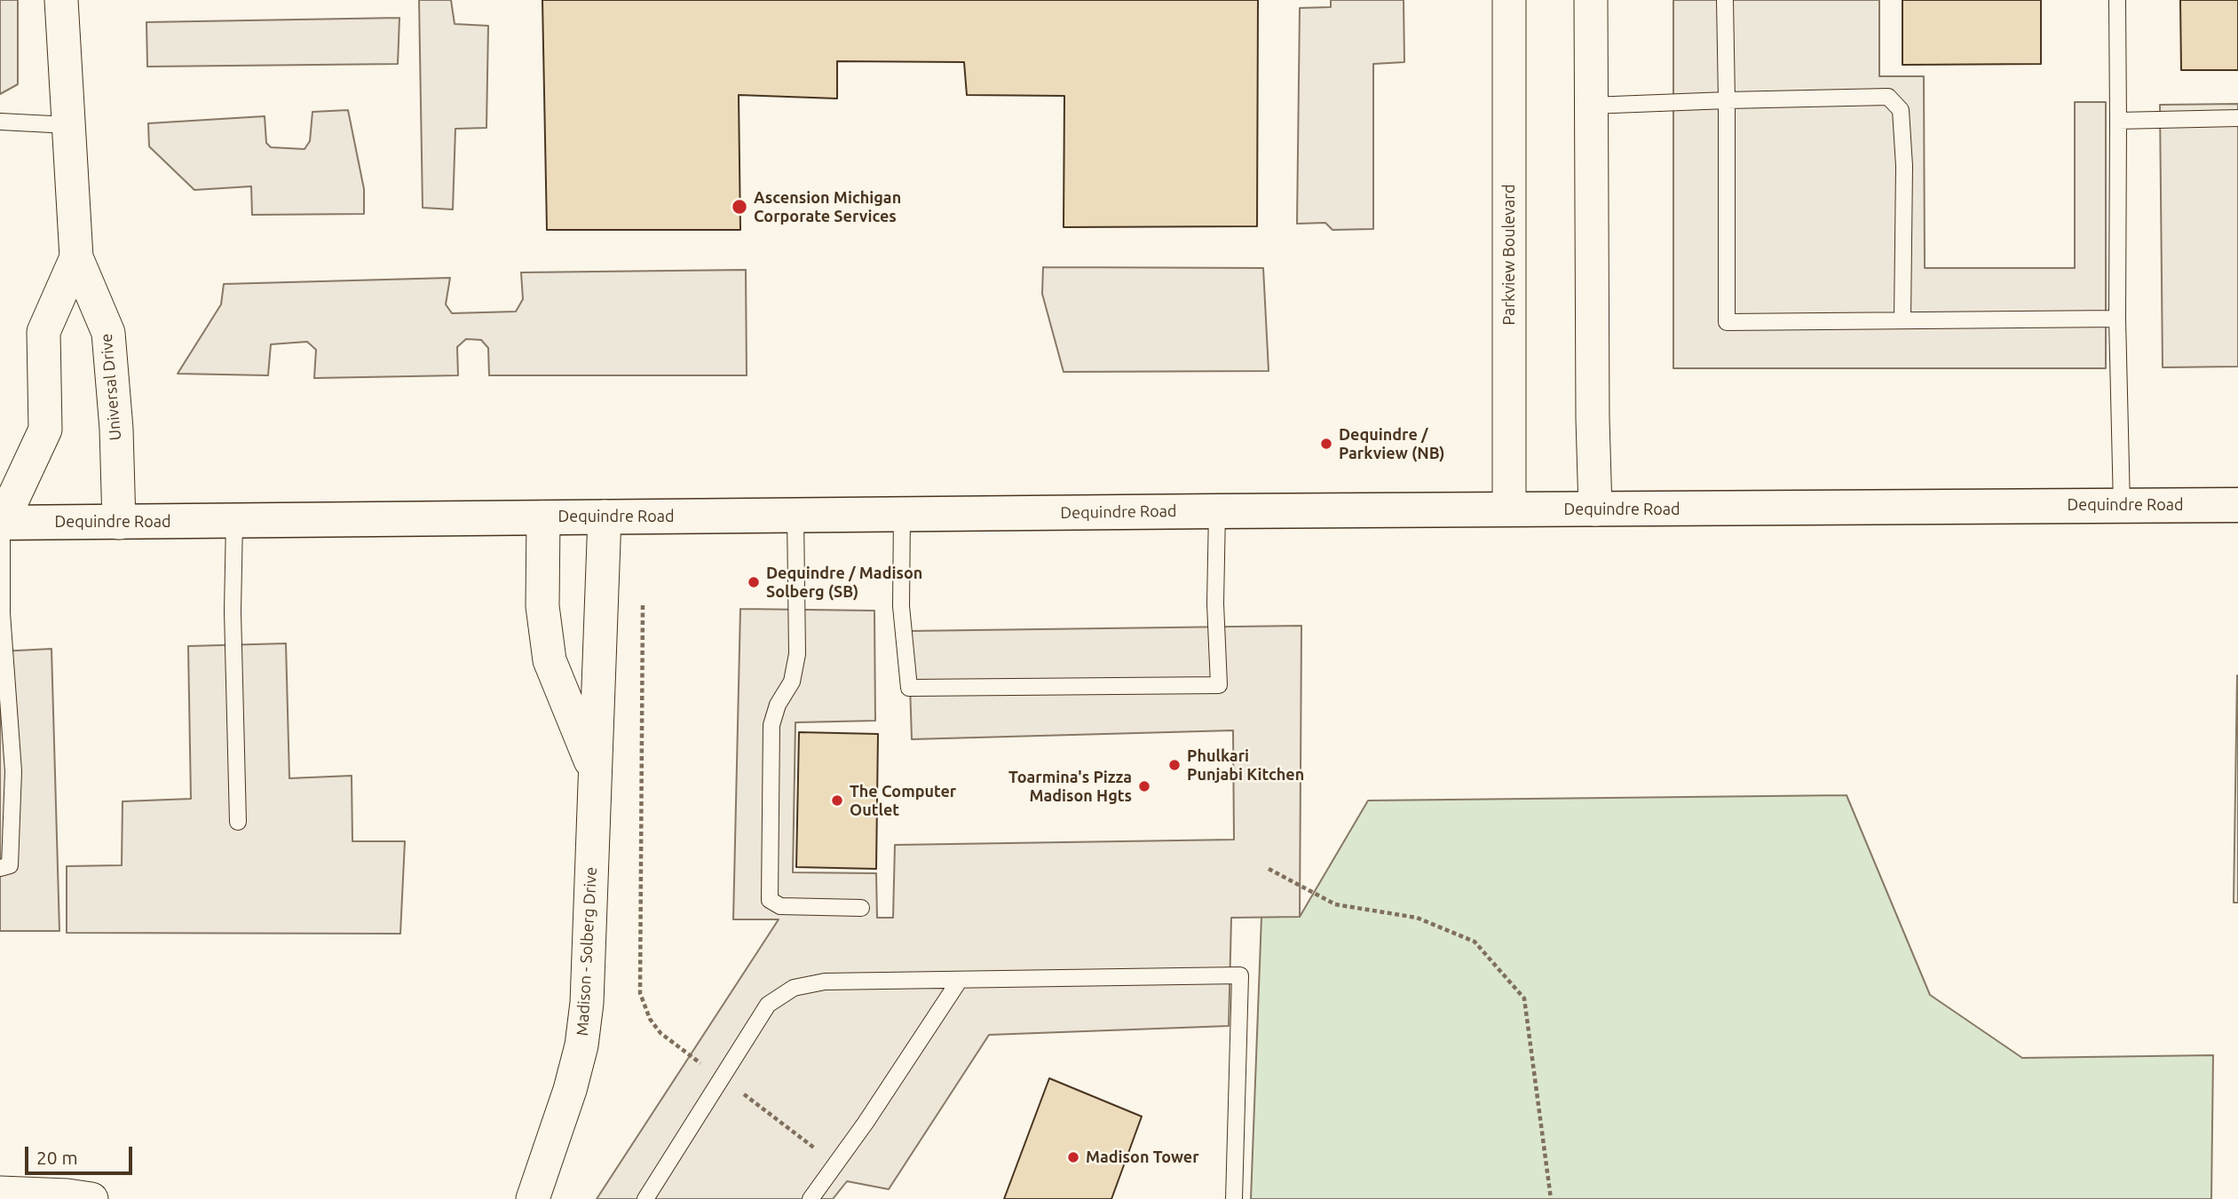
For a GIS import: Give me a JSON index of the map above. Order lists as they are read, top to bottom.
{
  "streets": {
    "main road": ["Dequindre Road"],
    "street": ["Parkview Boulevard", "Universal Drive", "Madison - Solberg Drive"]
  },
  "crossings": [
    ["Parkview Boulevard", "Dequindre Road"],
    ["Universal Drive", "Dequindre Road"],
    ["Dequindre Road", "Madison - Solberg Drive"]
  ],
  "places": [
    "Ascension Michigan Corporate Services",
    "Dequindre / Parkview (NB)",
    "Dequindre / Madison Solberg (SB)",
    "Phulkari Punjabi Kitchen",
    "Toarmina's Pizza Madison Hgts",
    "The Computer Outlet",
    "Madison Tower"
  ],
  "scale_bar": "20 m"
}
